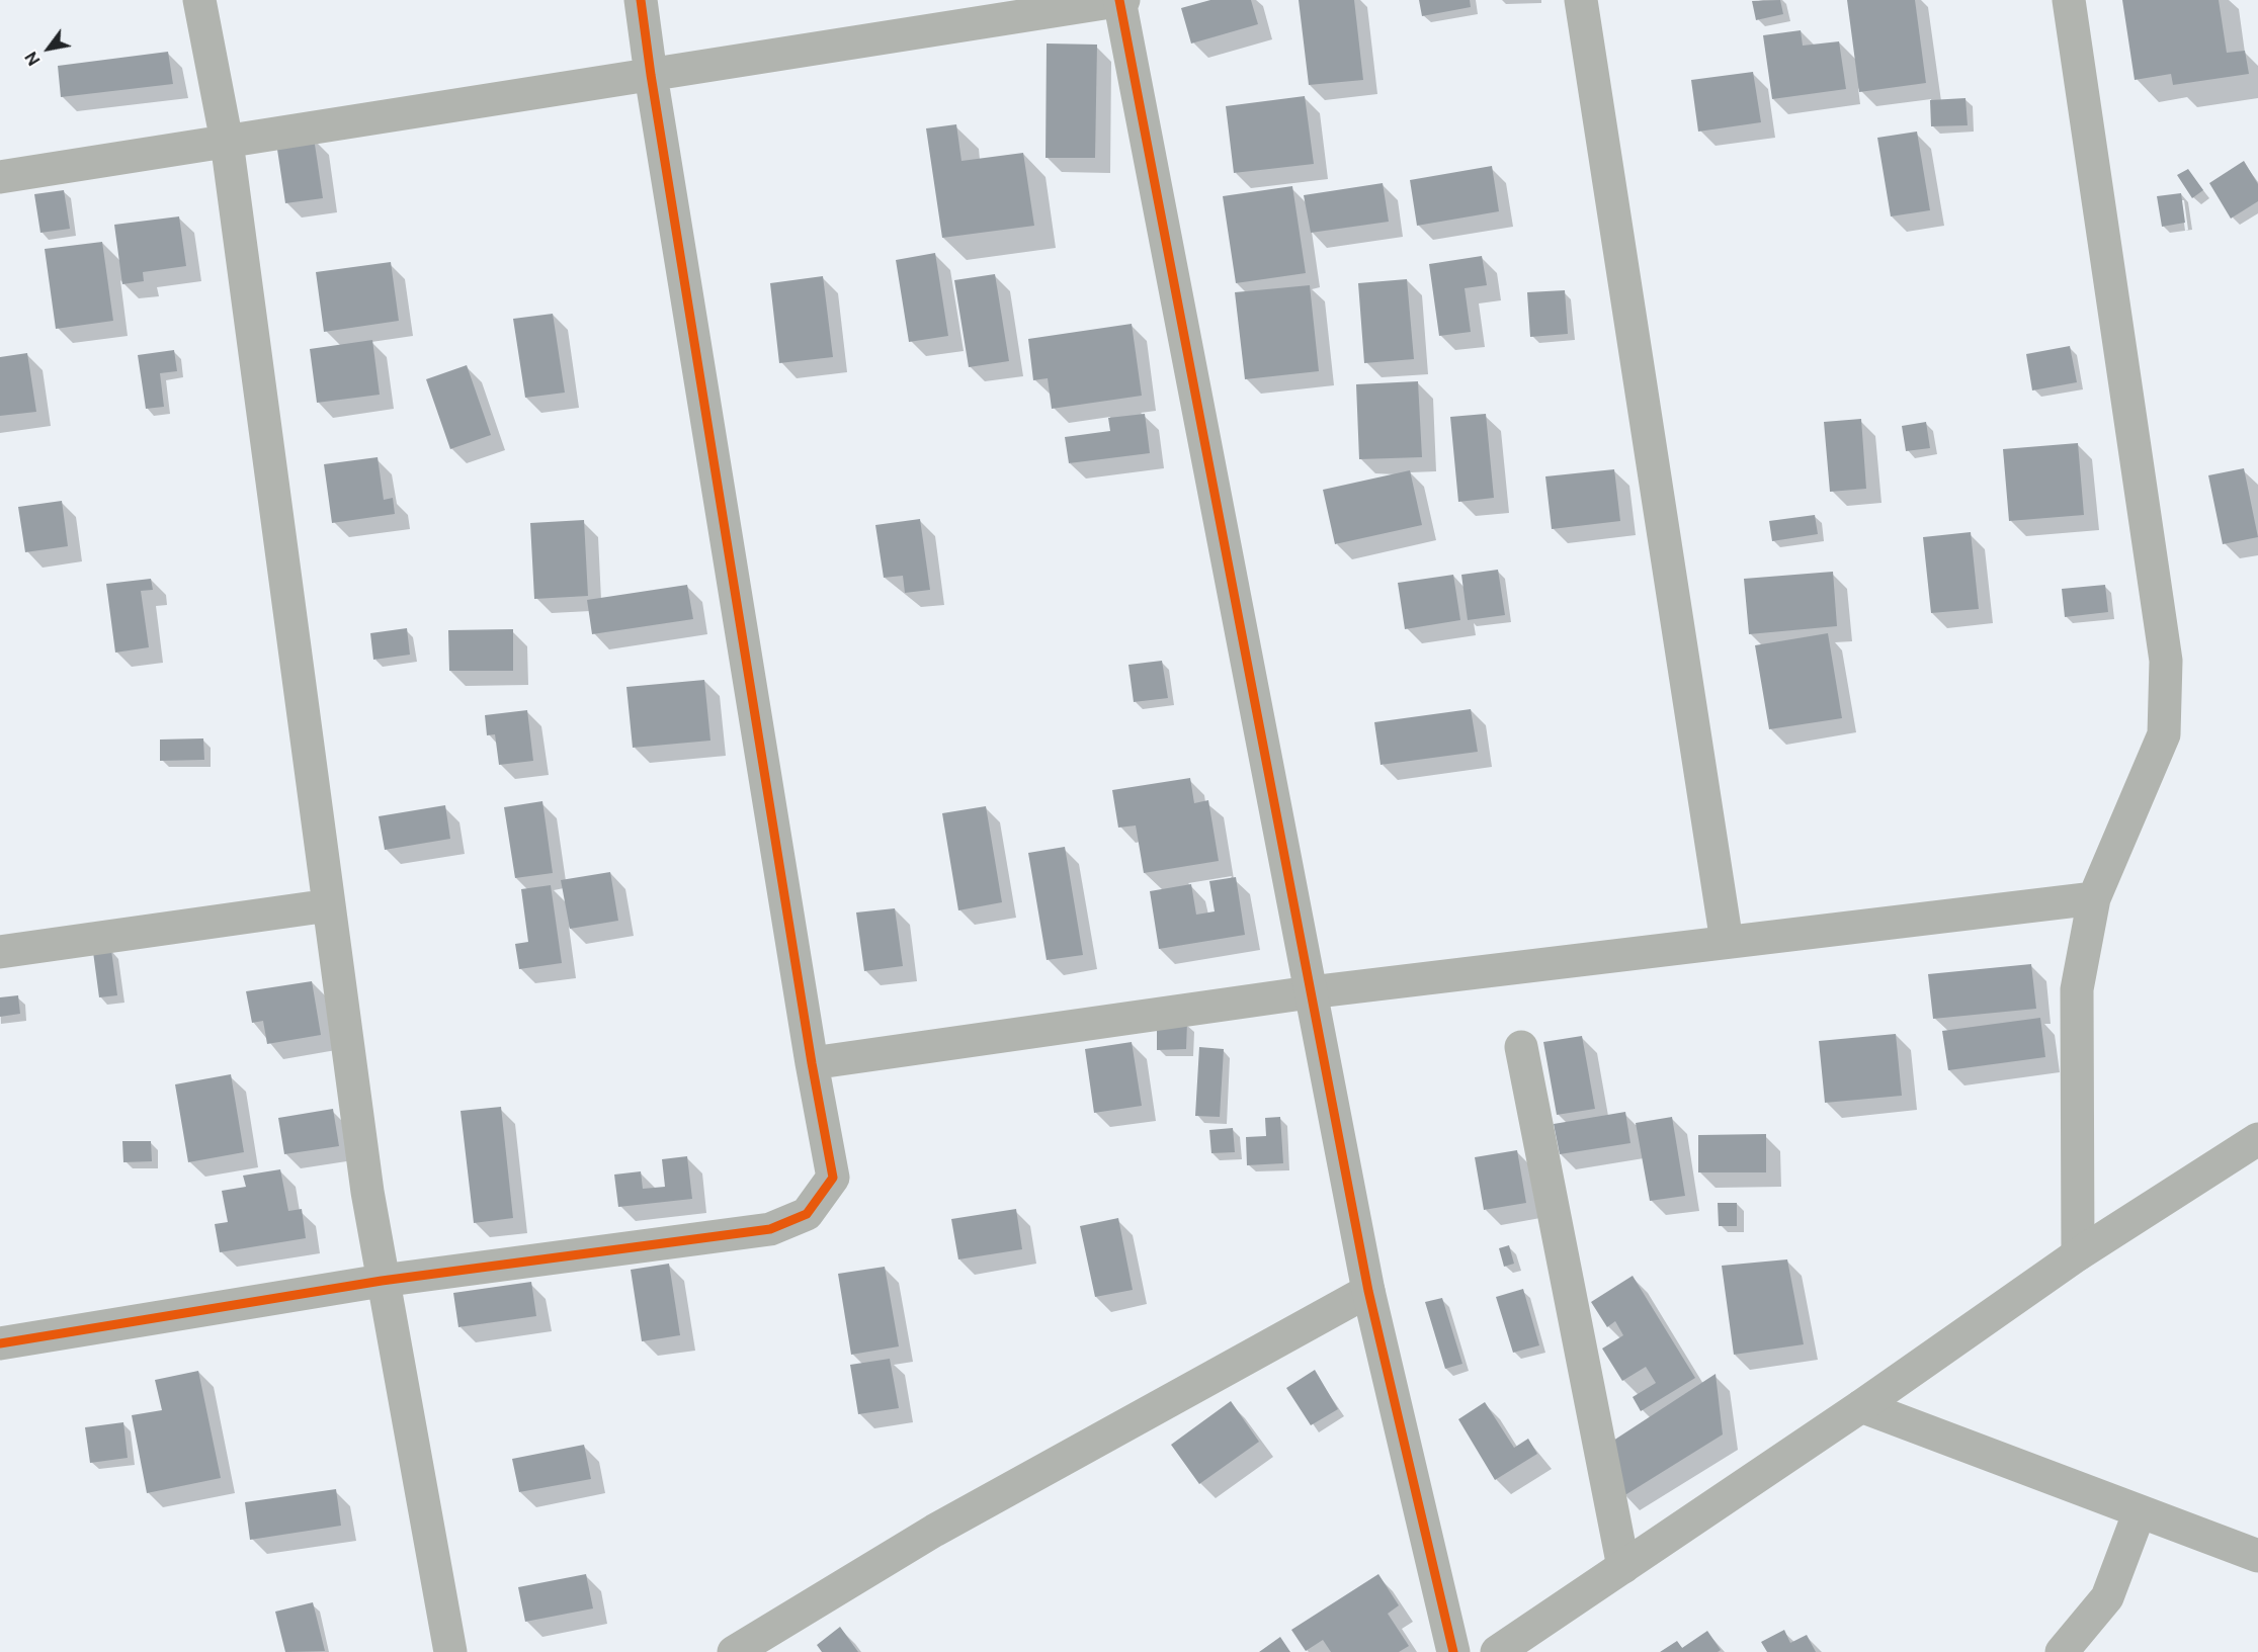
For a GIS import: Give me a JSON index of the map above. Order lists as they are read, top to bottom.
{
  "north": "bottom left"
}
